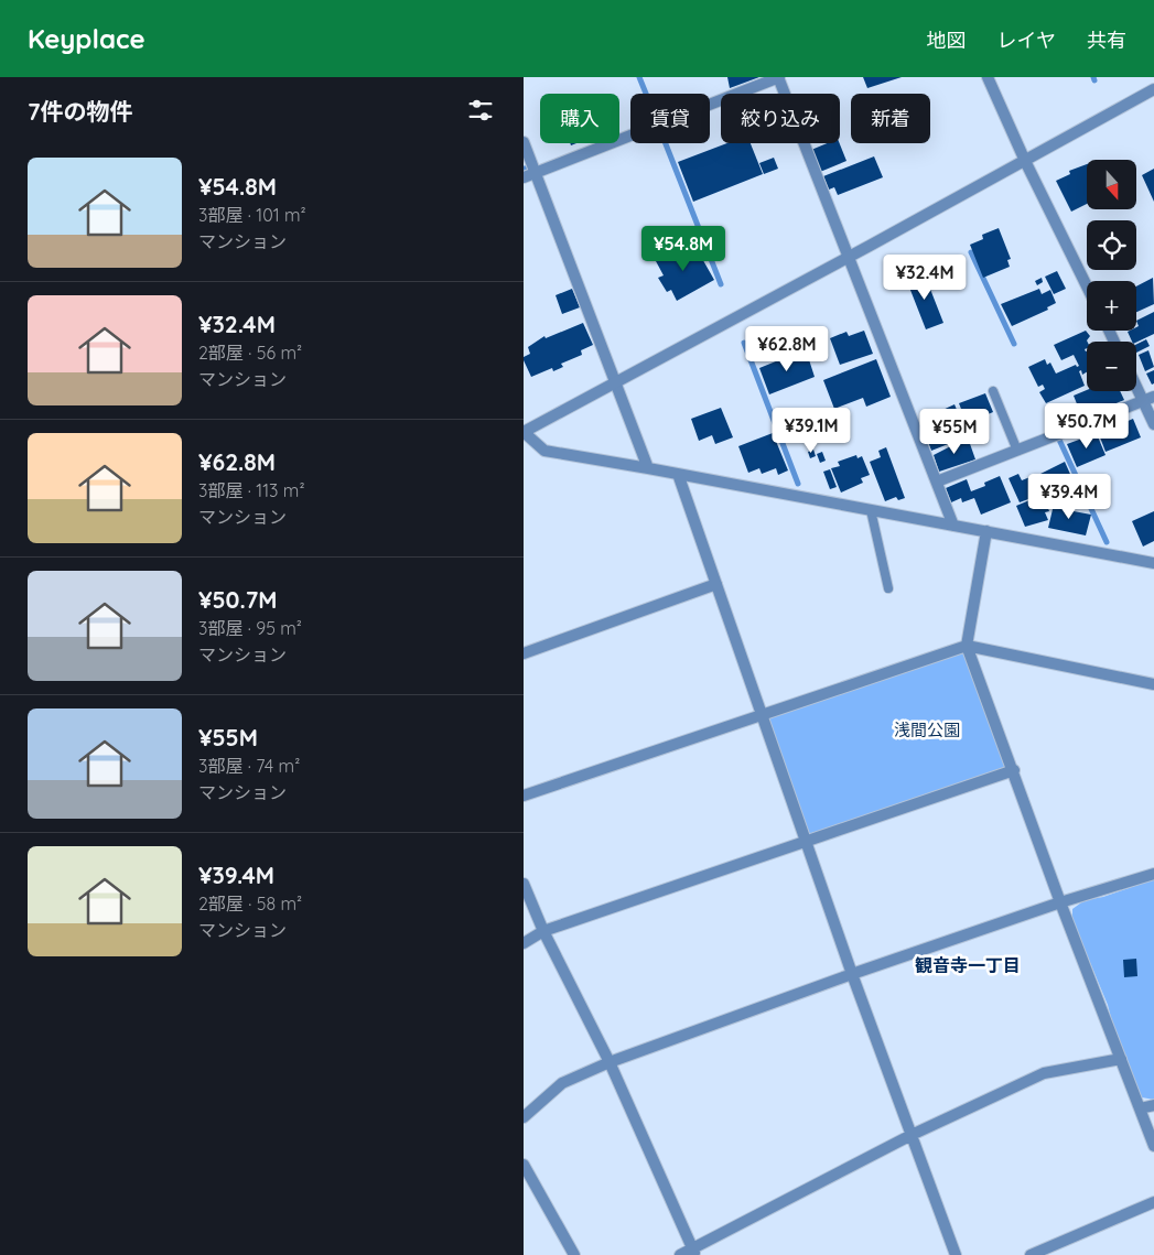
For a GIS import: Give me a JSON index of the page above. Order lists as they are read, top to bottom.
{
  "districts": ["観音寺一丁目"],
  "parks": ["浅間公園"],
  "north": "bottom",
  "page": {
    "header": "Keyplace",
    "nav": ["地図", "レイヤ", "共有"],
    "heading": "7件の物件",
    "chip": [
      "購入",
      "賃貸",
      "絞り込み",
      "新着"
    ],
    "list": [
      {
        "name": "¥54.8M",
        "note": "3部屋 · 101 m² · マンション"
      },
      {
        "name": "¥32.4M",
        "note": "2部屋 · 56 m² · マンション"
      },
      {
        "name": "¥62.8M",
        "note": "3部屋 · 113 m² · マンション"
      },
      {
        "name": "¥50.7M",
        "note": "3部屋 · 95 m² · マンション"
      },
      {
        "name": "¥55M",
        "note": "3部屋 · 74 m² · マンション"
      },
      {
        "name": "¥39.4M",
        "note": "2部屋 · 58 m² · マンション"
      }
    ],
    "map_buttons": ["+", "−"],
    "price": [
      "¥54.8M",
      "¥32.4M",
      "¥62.8M",
      "¥50.7M",
      "¥39.1M",
      "¥55M",
      "¥39.4M"
    ]
  }
}
